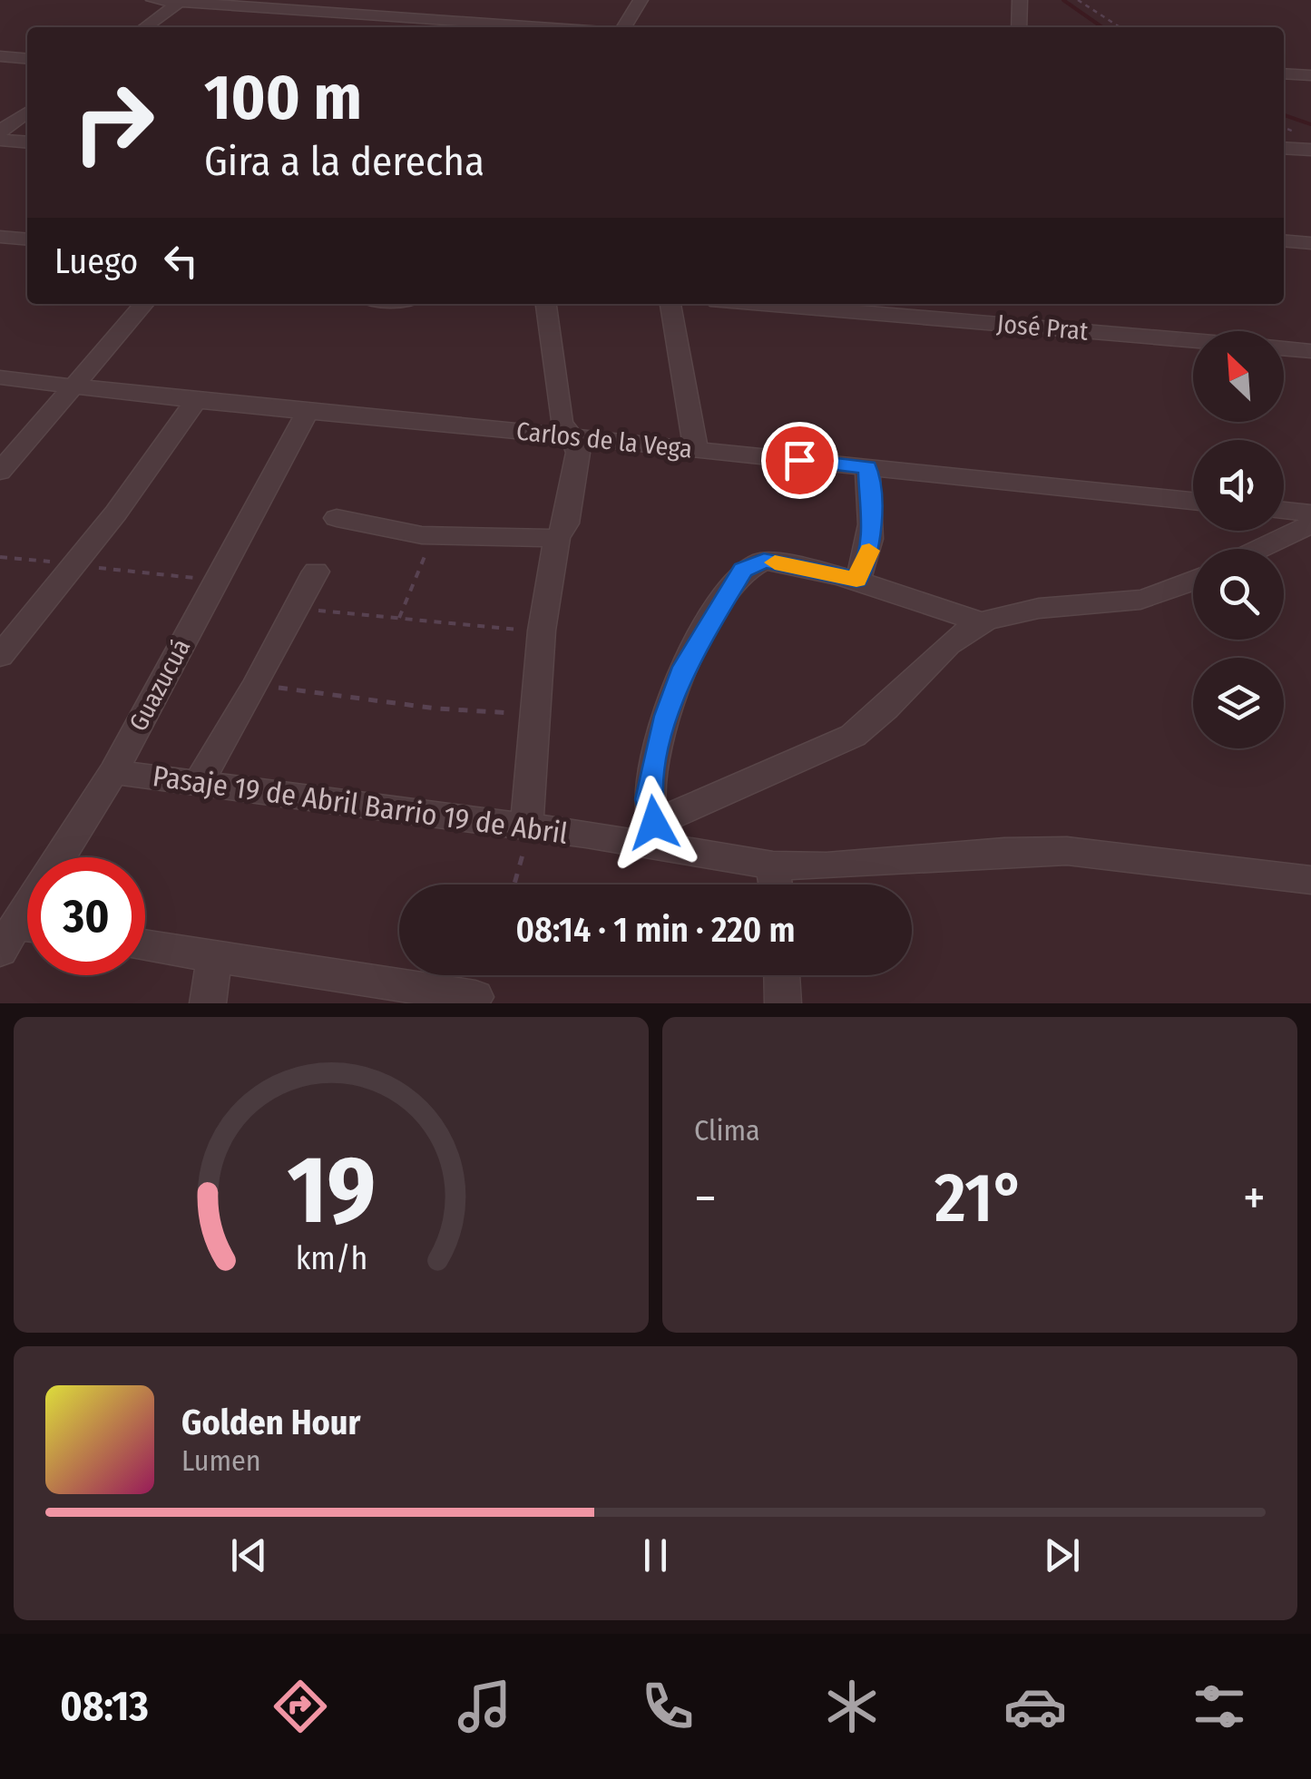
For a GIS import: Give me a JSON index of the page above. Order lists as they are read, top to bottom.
{
  "streets": {
    "street": [
      "José Prat",
      "Carlos de la Vega",
      "Guazucuá",
      "Pasaje 19 de Abril Barrio 19 de Abril"
    ]
  },
  "crossings": [
    ["Carlos de la Vega", "Guazucuá"],
    ["Guazucuá", "Pasaje 19 de Abril Barrio 19 de Abril"]
  ],
  "north": "top left",
  "page": {
    "turn": ["100 m", "Gira a la derecha"],
    "then": "Luego",
    "limit": "30",
    "trip": "08:14 · 1 min · 220 m",
    "tile": "Clima",
    "heat": ["−", "21°", "+"],
    "song": ["Golden Hour", "Lumen"],
    "tabs": "08:13",
    "gauge": ["19", "km/h"]
  }
}
